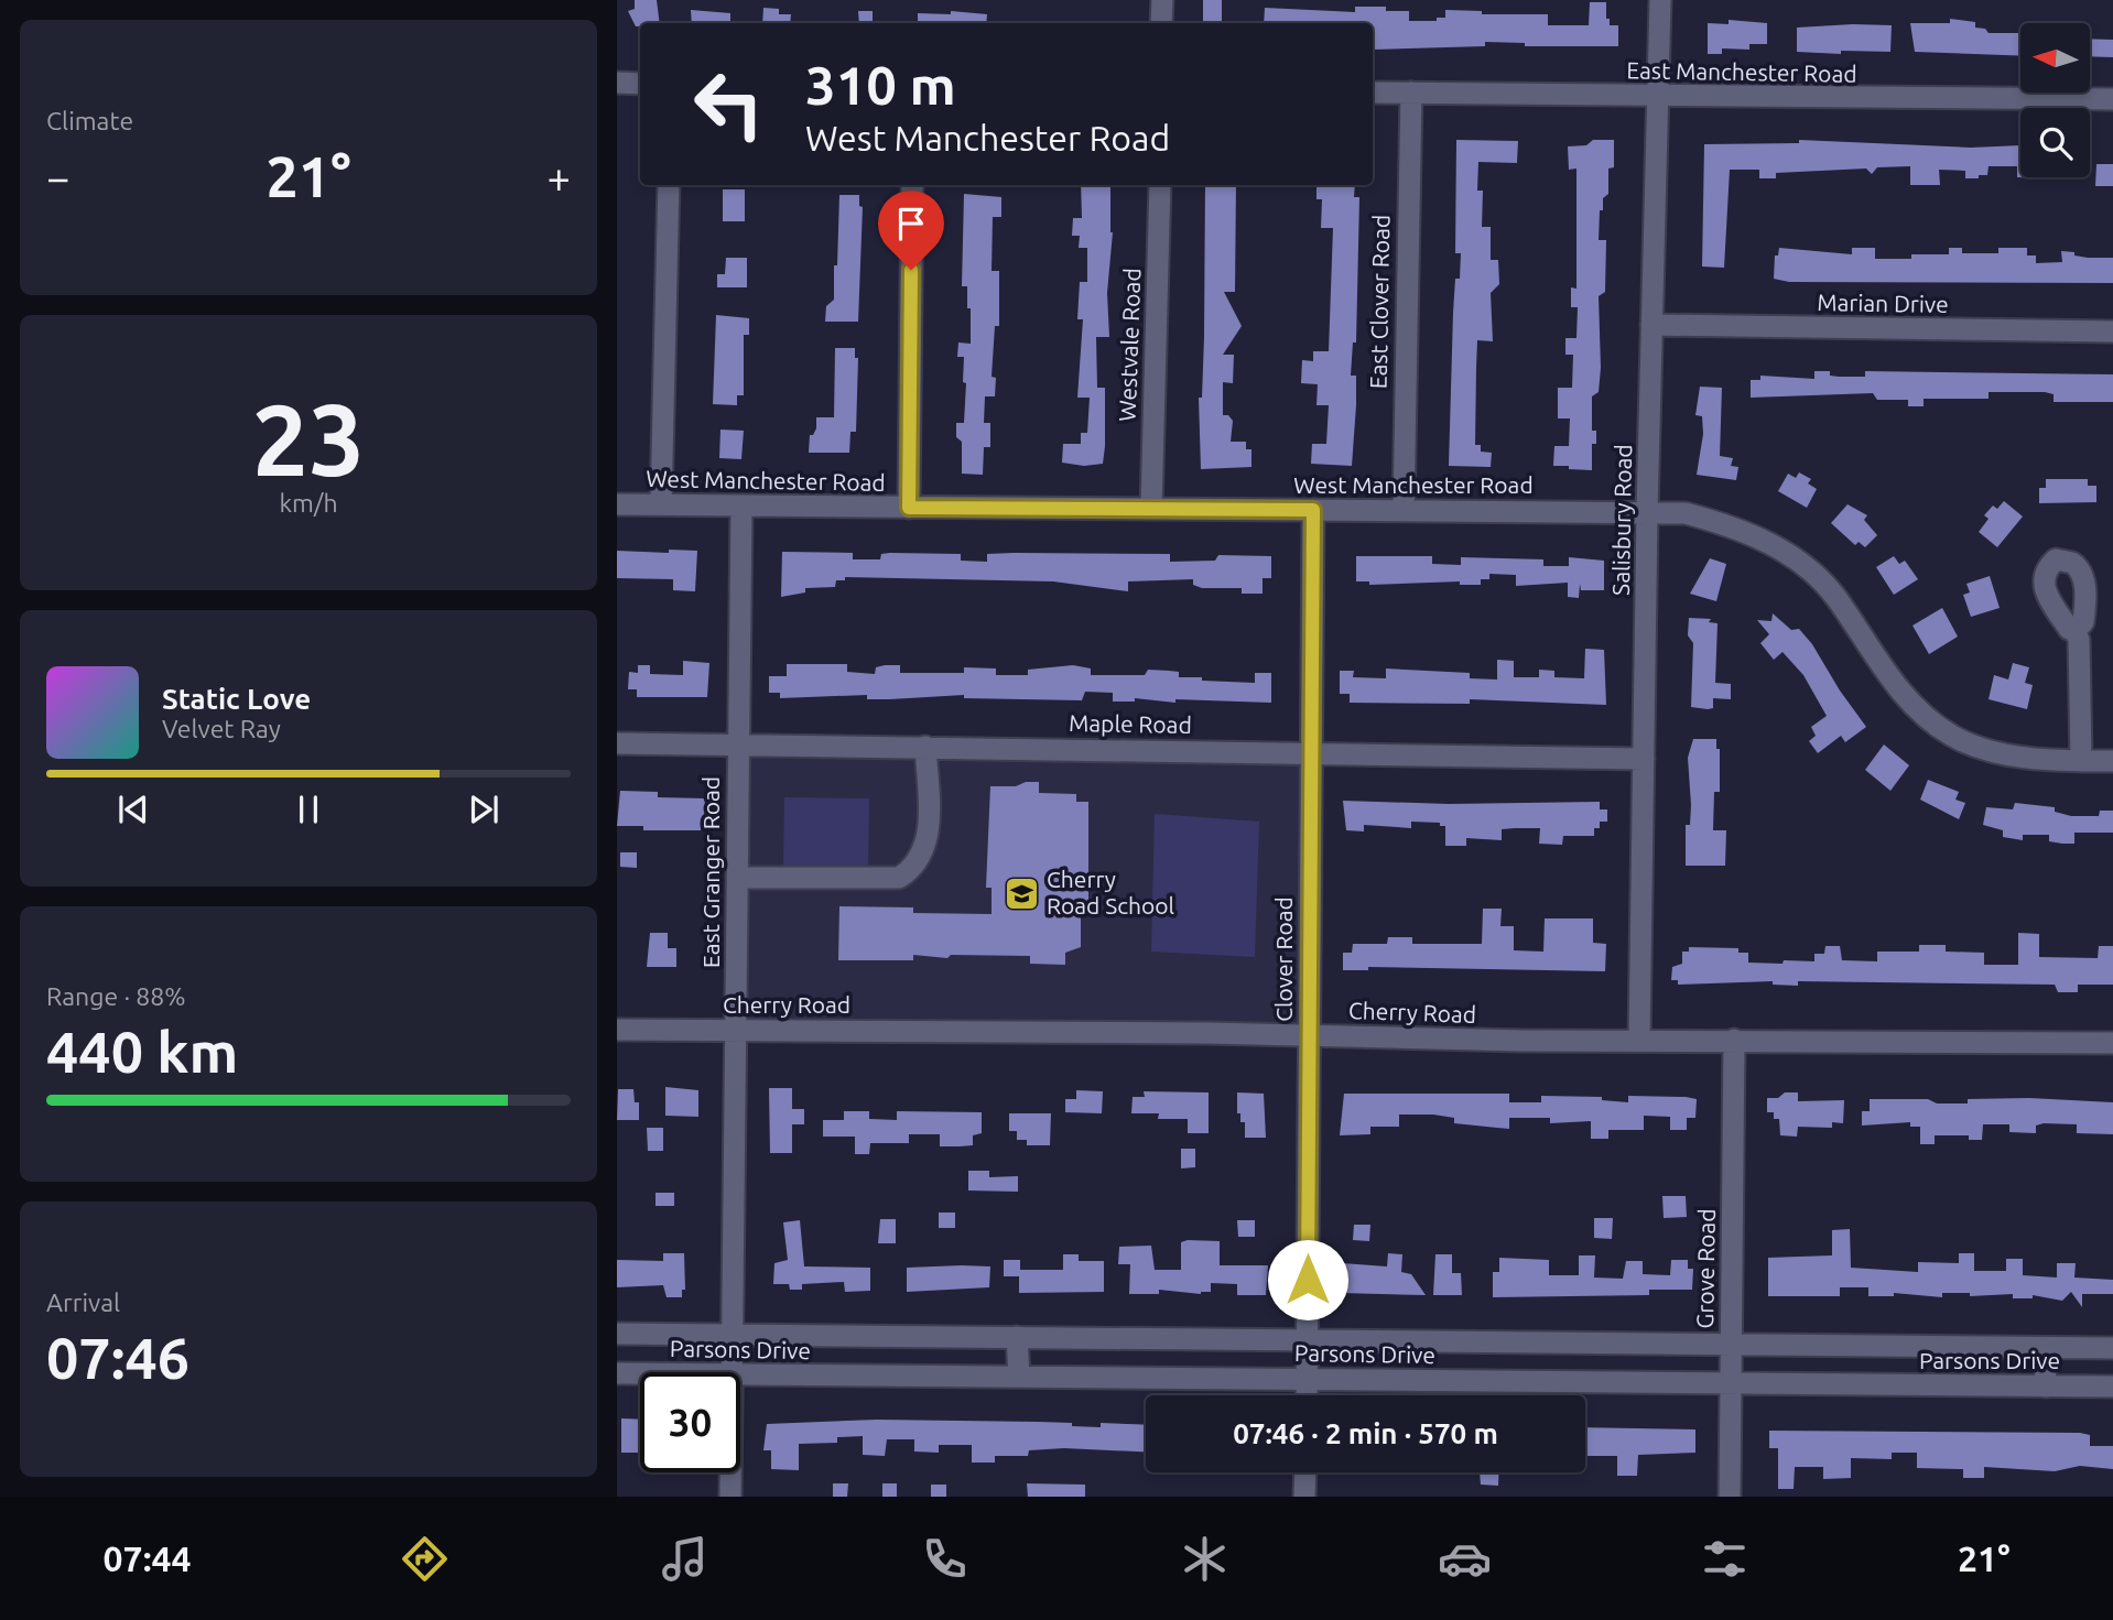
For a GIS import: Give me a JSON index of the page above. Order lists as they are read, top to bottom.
{
  "streets": {
    "street": [
      "East Manchester Road",
      "East Clover Road",
      "Marian Drive",
      "Westvale Road",
      "West Manchester Road",
      "Salisbury Road",
      "Maple Road",
      "East Granger Road",
      "Clover Road",
      "Cherry Road",
      "Grove Road",
      "Parsons Drive"
    ]
  },
  "crossings": [
    ["East Manchester Road", "East Clover Road"],
    ["East Manchester Road", "Salisbury Road"],
    ["East Clover Road", "West Manchester Road"],
    ["Marian Drive", "Salisbury Road"],
    ["Westvale Road", "West Manchester Road"],
    ["West Manchester Road", "Salisbury Road"],
    ["West Manchester Road", "East Granger Road"],
    ["West Manchester Road", "Clover Road"],
    ["Salisbury Road", "Maple Road"],
    ["Salisbury Road", "Cherry Road"],
    ["Maple Road", "East Granger Road"],
    ["Maple Road", "Clover Road"],
    ["East Granger Road", "Cherry Road"],
    ["East Granger Road", "Parsons Drive"],
    ["Clover Road", "Cherry Road"],
    ["Clover Road", "Parsons Drive"],
    ["Cherry Road", "Grove Road"],
    ["Grove Road", "Parsons Drive"]
  ],
  "places": {
    "school or university": ["Cherry Road School"]
  },
  "north": "left",
  "page": {
    "tile": [
      "Climate",
      ["23", "km/h"],
      ["Range · 88%", "440 km"],
      ["Arrival", "07:46"]
    ],
    "turn": ["310 m", "West Manchester Road"],
    "heat": ["−", "21°", "+"],
    "song": ["Static Love", "Velvet Ray"],
    "limit": "30",
    "trip": "07:46 · 2 min · 570 m",
    "tabs": ["07:44", "21°"]
  }
}
